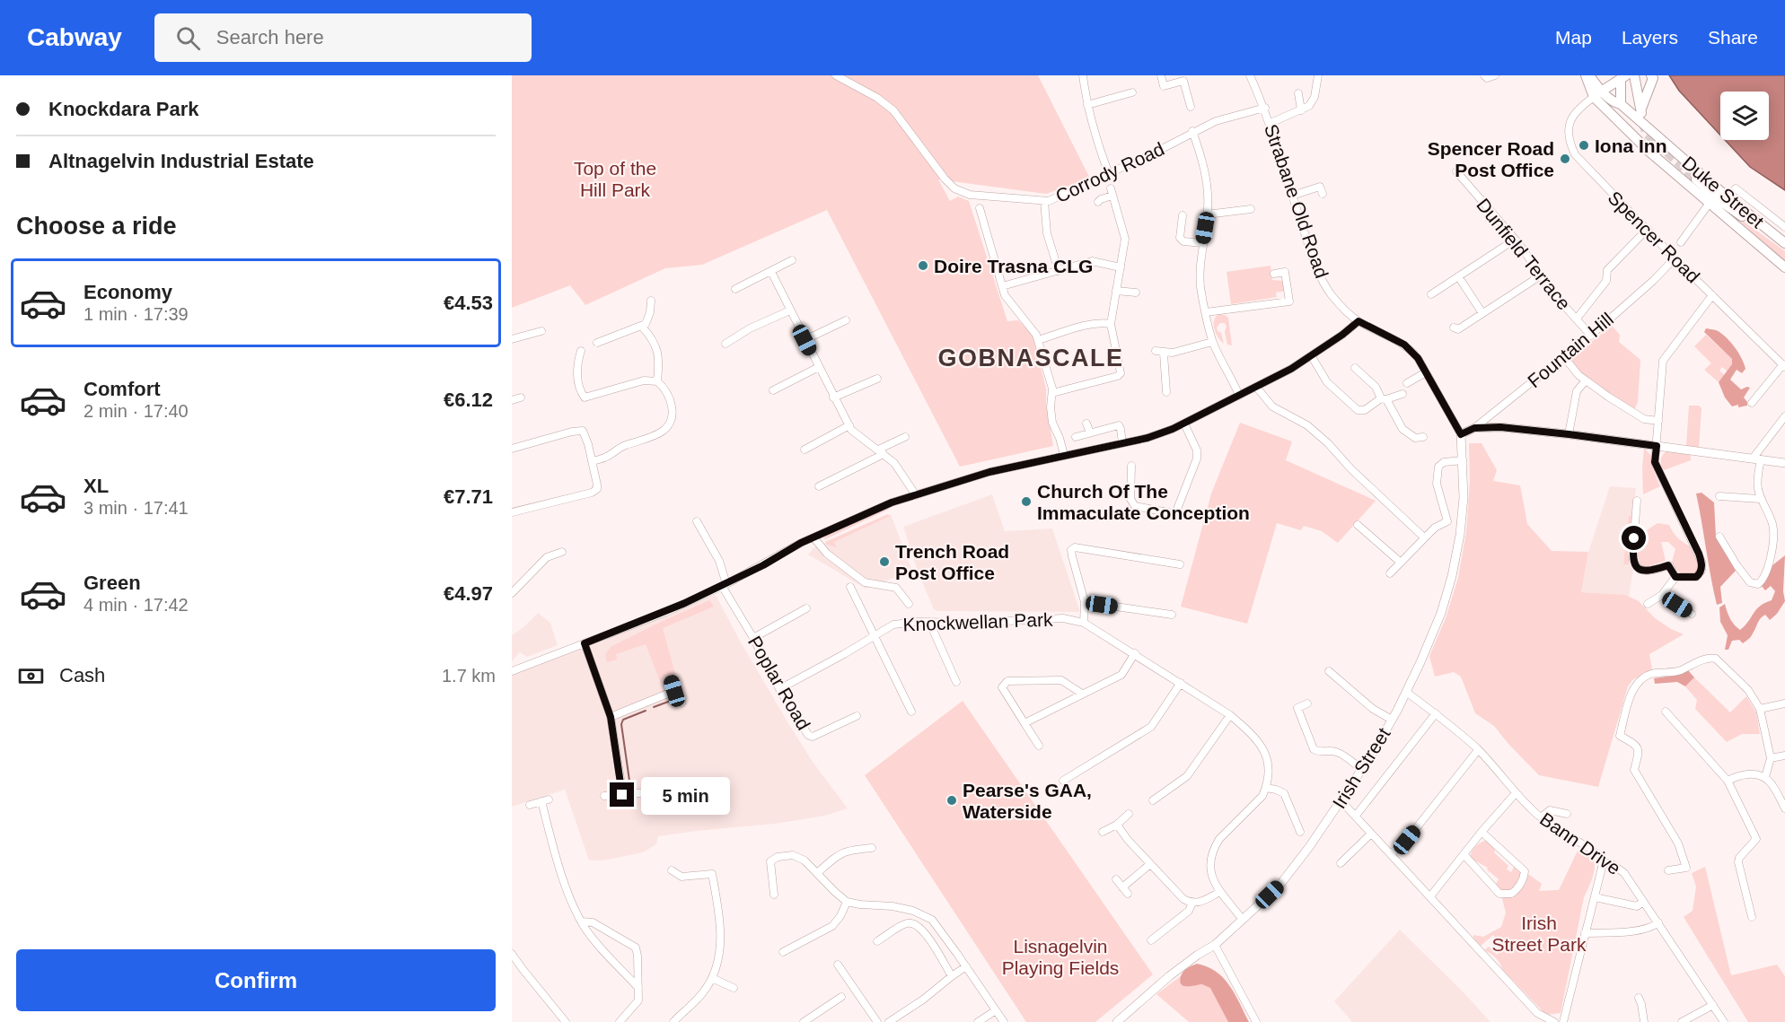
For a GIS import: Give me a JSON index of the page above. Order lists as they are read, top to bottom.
{
  "streets": {
    "highway": ["Duke Street"],
    "main road": ["Fountain Hill", "Irish Street"],
    "street": [
      "Corrody Road",
      "Strabane Old Road",
      "Spencer Road",
      "Dunfield Terrace",
      "Knockwellan Park",
      "Poplar Road",
      "Bann Drive"
    ]
  },
  "crossings": [
    ["Corrody Road", "Strabane Old Road"],
    ["Duke Street", "Spencer Road"],
    ["Strabane Old Road", "Fountain Hill"],
    ["Strabane Old Road", "Irish Street"],
    ["Spencer Road", "Fountain Hill"],
    ["Dunfield Terrace", "Fountain Hill"],
    ["Fountain Hill", "Irish Street"],
    ["Knockwellan Park", "Poplar Road"],
    ["Irish Street", "Bann Drive"]
  ],
  "districts": ["GOBNASCALE"],
  "parks": ["Top of the Hill Park", "Irish Street Park", "Lisnagelvin Playing Fields"],
  "places": [
    "Iona Inn",
    "Spencer Road Post Office",
    "Doire Trasna CLG",
    "Church Of The Immaculate Conception",
    "Trench Road Post Office",
    "Pearse's GAA, Waterside"
  ],
  "page": {
    "header": "Cabway",
    "search": "Search here",
    "nav": ["Map", "Layers", "Share"],
    "banner": ["Knockdara Park", "Altnagelvin Industrial Estate"],
    "heading": "Choose a ride",
    "list": [
      {
        "name": "Economy",
        "note": "1 min · 17:39",
        "value": "€4.53"
      },
      {
        "name": "Comfort",
        "note": "2 min · 17:40",
        "value": "€6.12"
      },
      {
        "name": "XL",
        "note": "3 min · 17:41",
        "value": "€7.71"
      },
      {
        "name": "Green",
        "note": "4 min · 17:42",
        "value": "€4.97"
      }
    ],
    "pay": ["Cash", "1.7 km"],
    "bubble": "5 min",
    "buttons": "Confirm"
  }
}
